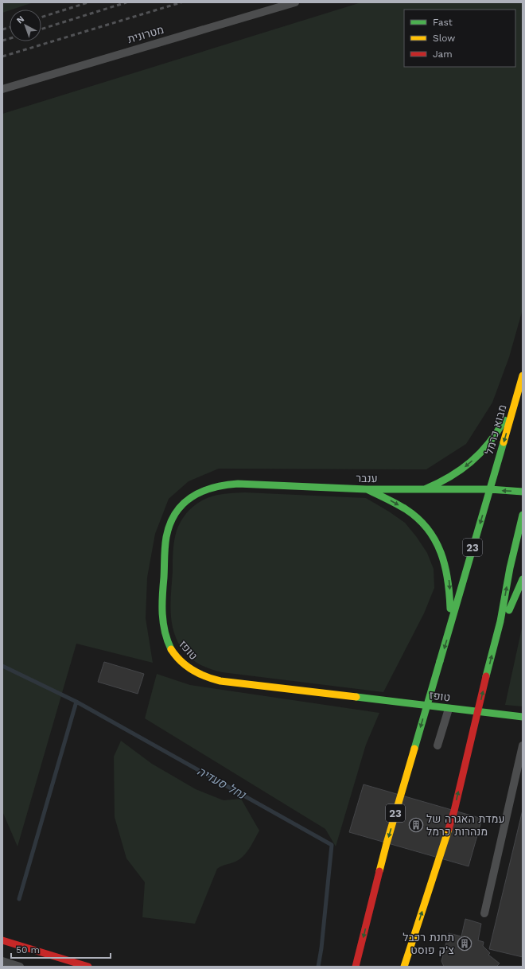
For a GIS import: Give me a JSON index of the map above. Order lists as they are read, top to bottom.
{
  "streets": {
    "main road": [
      "מבוא כרמל",
      "ענבר",
      "23",
      "טופז"
    ],
    "lane": ["מטרונית"]
  },
  "crossings": [
    ["מבוא כרמל", "ענבר"],
    ["מבוא כרמל", "23"],
    ["ענבר", "23"],
    ["ענבר", "טופז"]
  ],
  "one_way": ["מבוא כרמל"],
  "water": ["נחל סעדיה"],
  "places": {
    "building": ["עמדת האגרה של מנהרות כרמל", "תחנת רכבל צ'ק פוסט"]
  },
  "legend": ["Fast", "Slow", "Jam"],
  "scale_bar": "50 m",
  "north": "top left"
}
